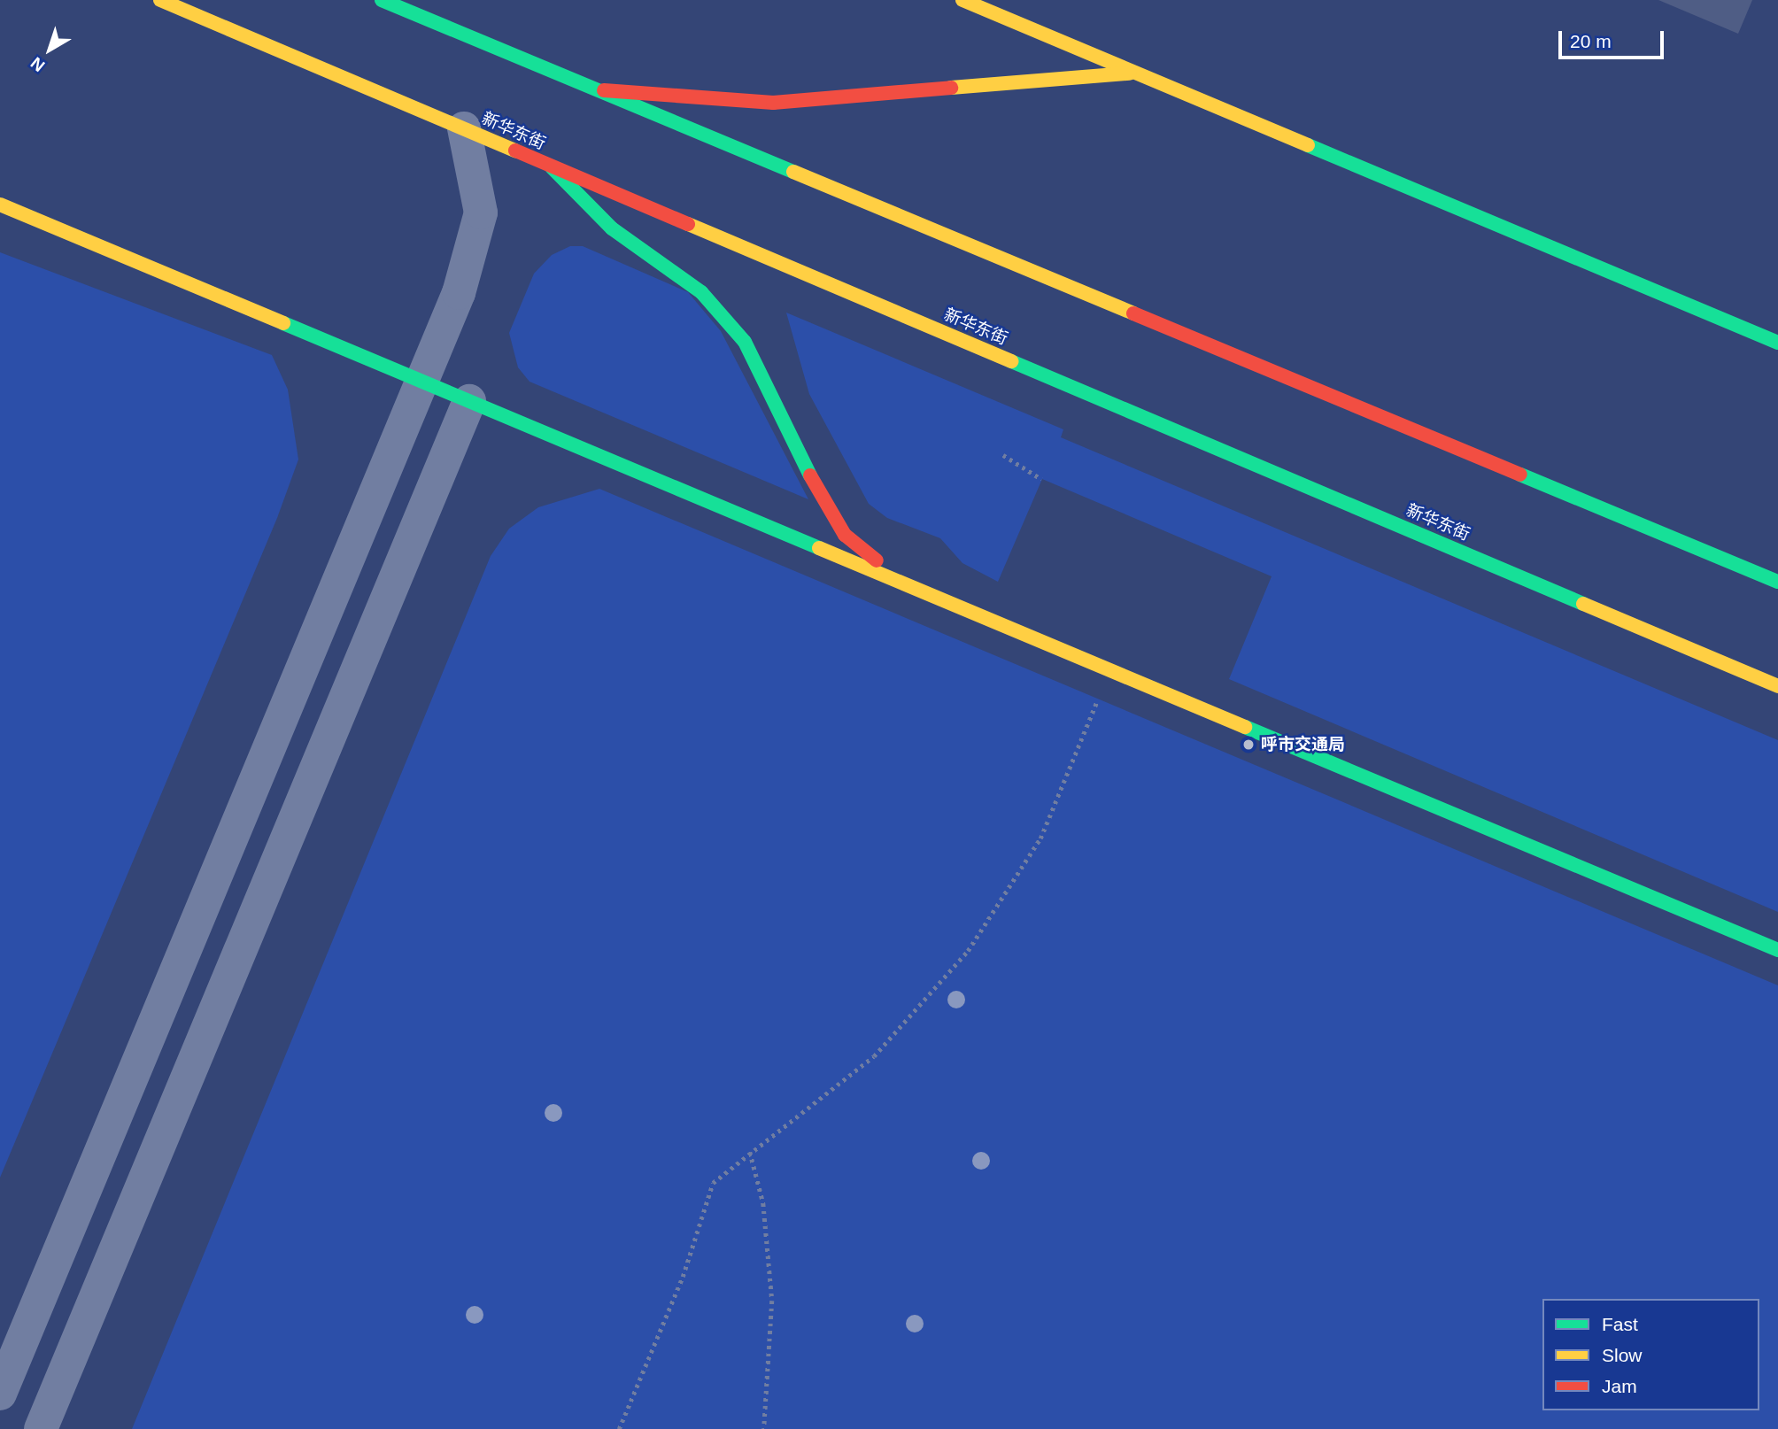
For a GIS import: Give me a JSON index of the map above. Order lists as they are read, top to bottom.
{
  "streets": {
    "street": ["新华东街"]
  },
  "places": ["呼市交通局"],
  "legend": ["Fast", "Slow", "Jam"],
  "scale_bar": "20 m",
  "north": "bottom left"
}
